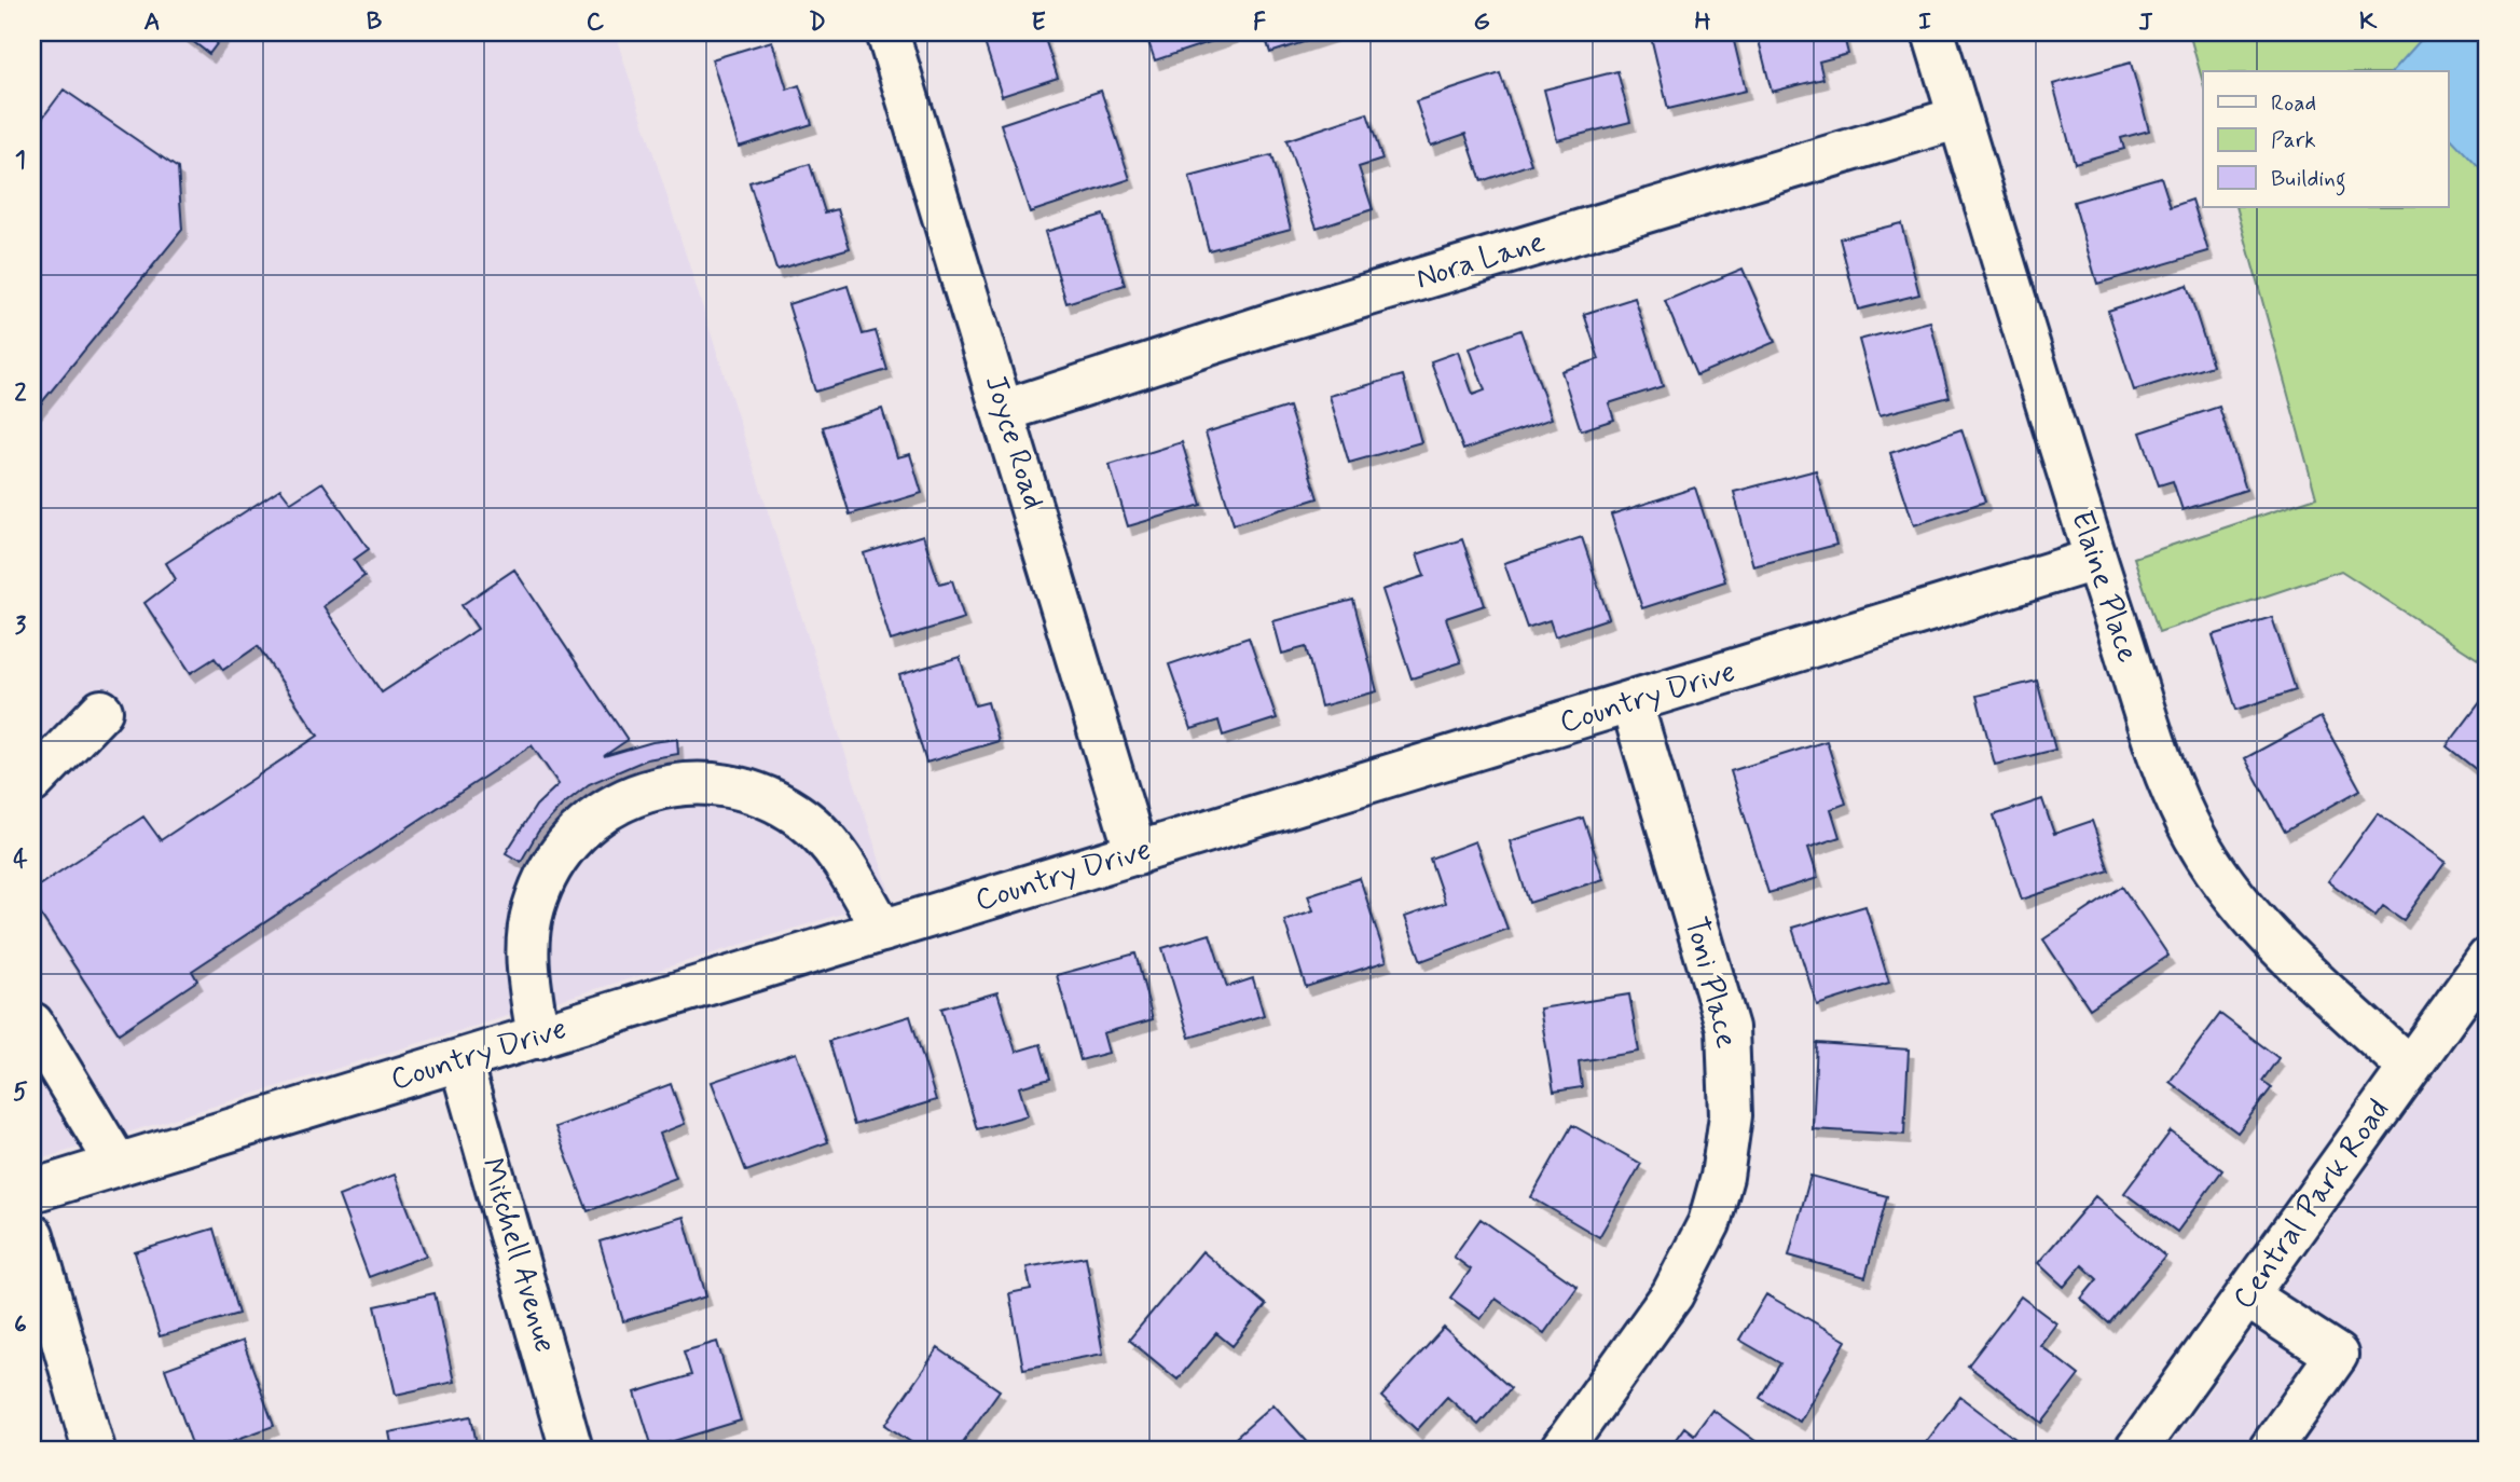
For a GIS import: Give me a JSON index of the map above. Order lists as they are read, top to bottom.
{
  "streets": {
    "street": [
      "Nora Lane",
      "Joyce Road",
      "Elaine Place",
      "Country Drive",
      "Toni Place",
      "Central Park Road",
      "Mitchell Avenue"
    ]
  },
  "crossings": [
    ["Nora Lane", "Joyce Road"],
    ["Nora Lane", "Elaine Place"],
    ["Joyce Road", "Country Drive"],
    ["Elaine Place", "Country Drive"],
    ["Elaine Place", "Central Park Road"],
    ["Country Drive", "Toni Place"],
    ["Country Drive", "Mitchell Avenue"]
  ],
  "legend": ["Road", "Park", "Building"],
  "grid": {
    "columns": [
      "A",
      "B",
      "C",
      "D",
      "E",
      "F",
      "G",
      "H",
      "I",
      "J",
      "K"
    ],
    "rows": [
      "1",
      "2",
      "3",
      "4",
      "5",
      "6"
    ]
  }
}
